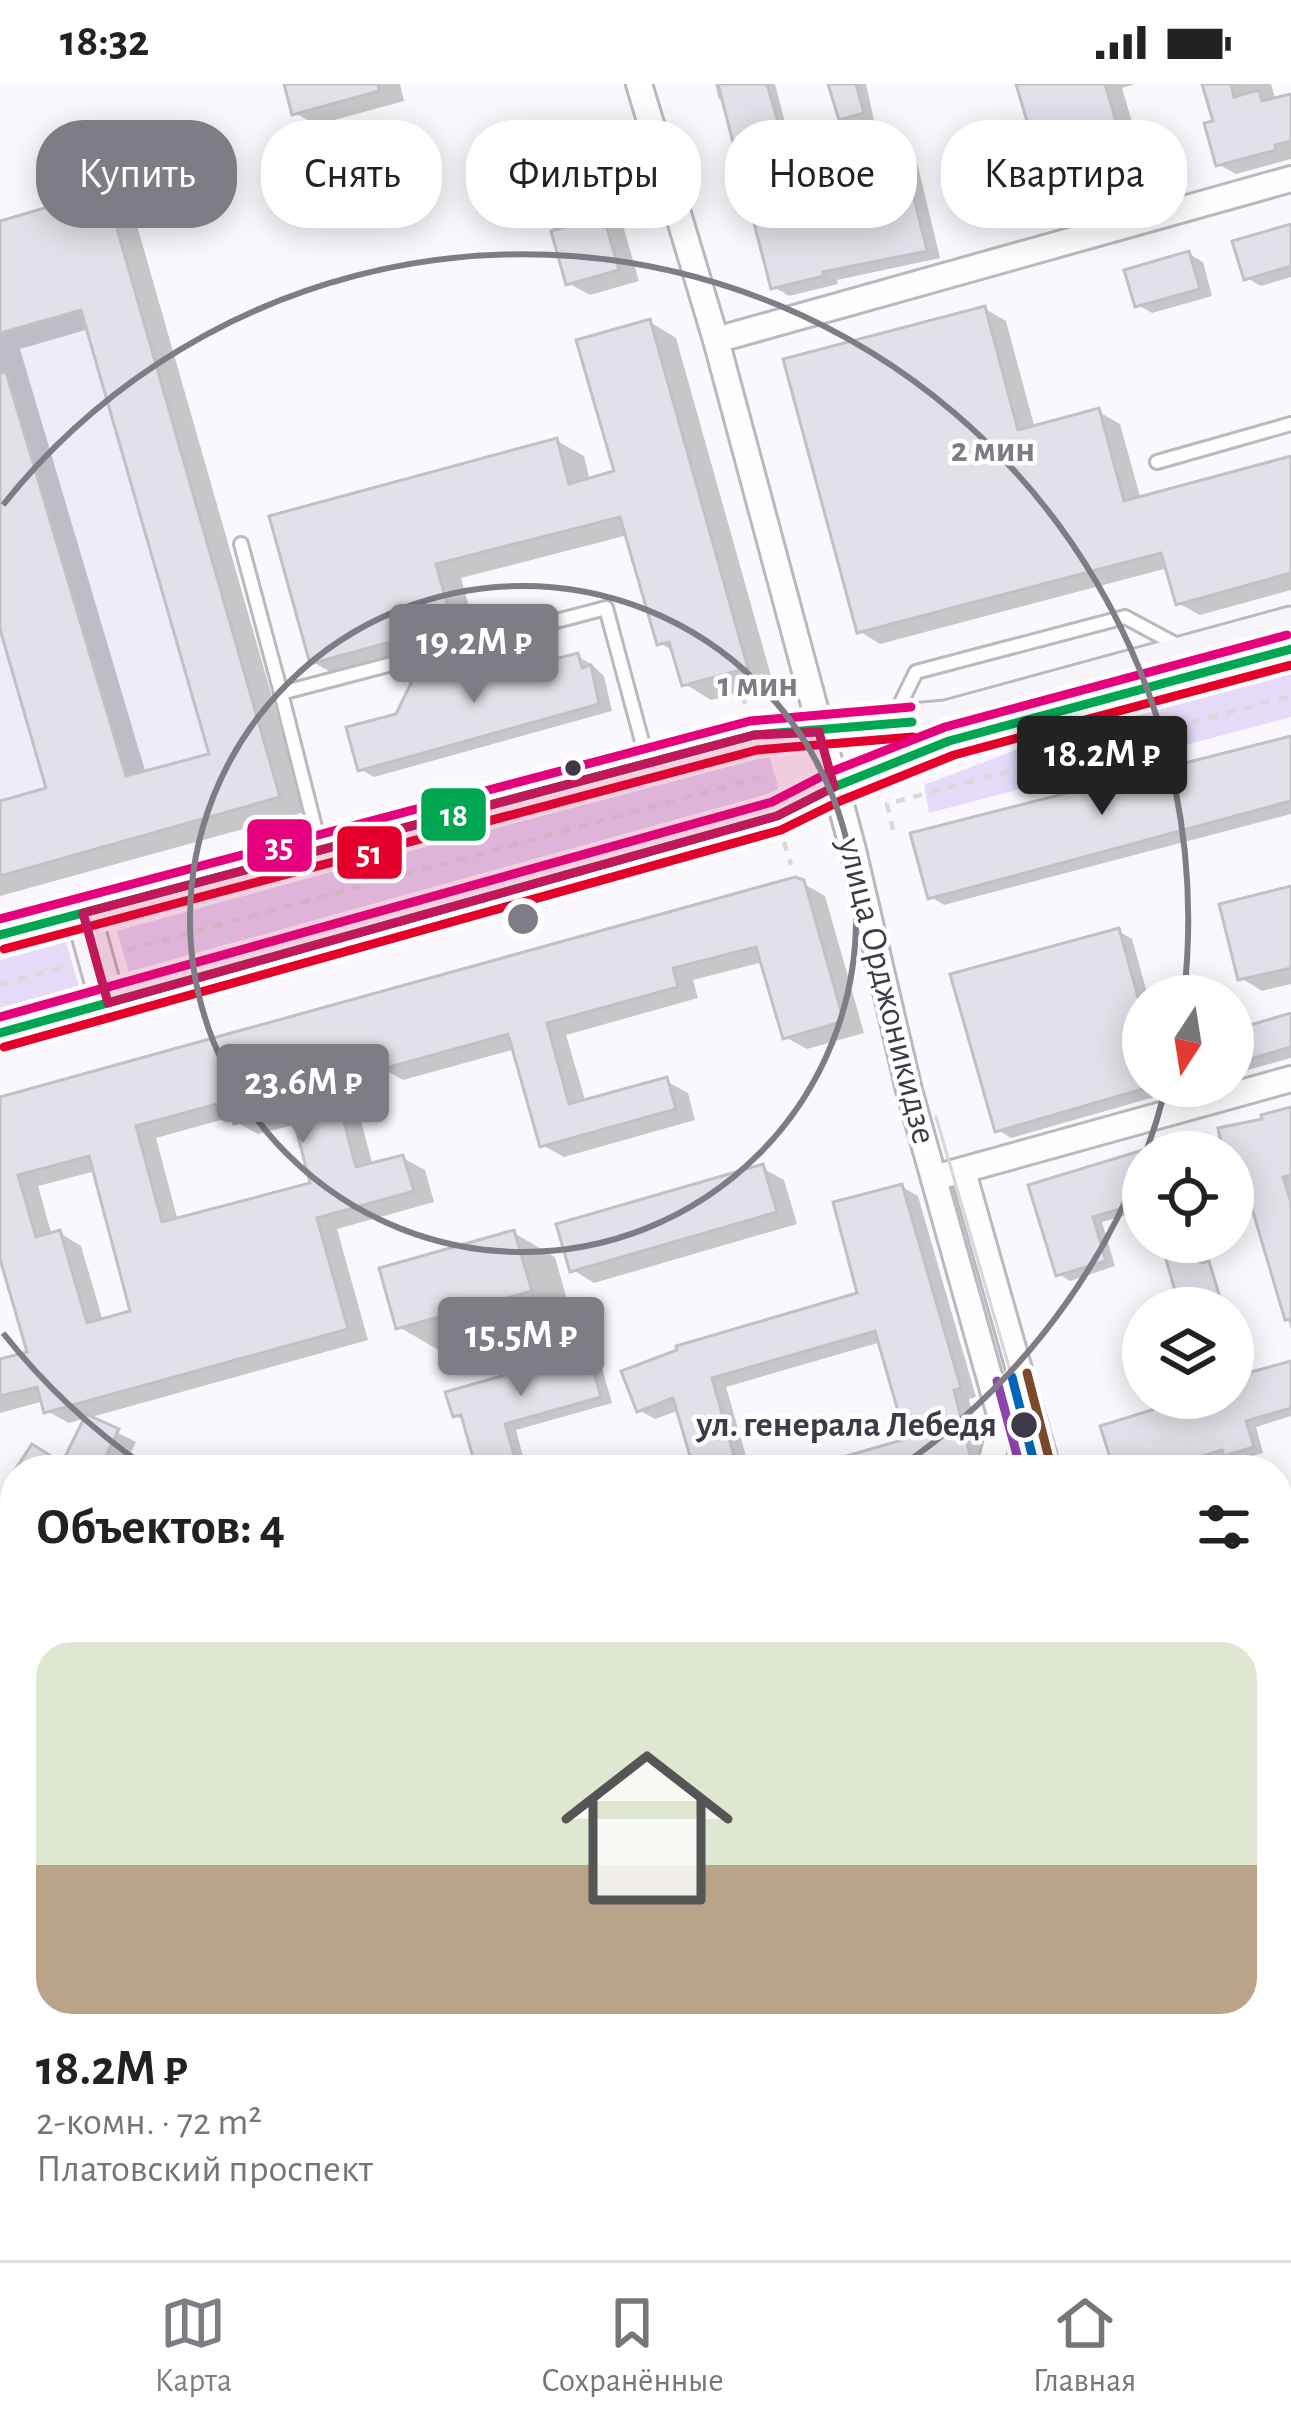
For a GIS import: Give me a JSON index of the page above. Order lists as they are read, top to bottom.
{
  "streets": {
    "street": ["улица Орджоникидзе"]
  },
  "places": ["ул. генерала Лебедя"],
  "lines": [
    "transit line 35",
    "transit line 18",
    "transit line 51",
    "tram line 2",
    "tram line 1"
  ],
  "north": "bottom",
  "page": {
    "status": "18:32",
    "chip": [
      "Купить",
      "Снять",
      "Фильтры",
      "Новое",
      "Квартира"
    ],
    "price": [
      "19.2M ₽",
      "18.2M ₽",
      "23.6M ₽",
      "15.5M ₽"
    ],
    "heading": "Объектов: 4",
    "list": [
      {
        "name": "18.2M ₽",
        "note": "2-комн. · 72 m² · Платовский проспект"
      }
    ],
    "tabs": ["Карта", "Сохранённые", "Главная"]
  },
  "rings": ["2 мин", "1 мин"]
}
